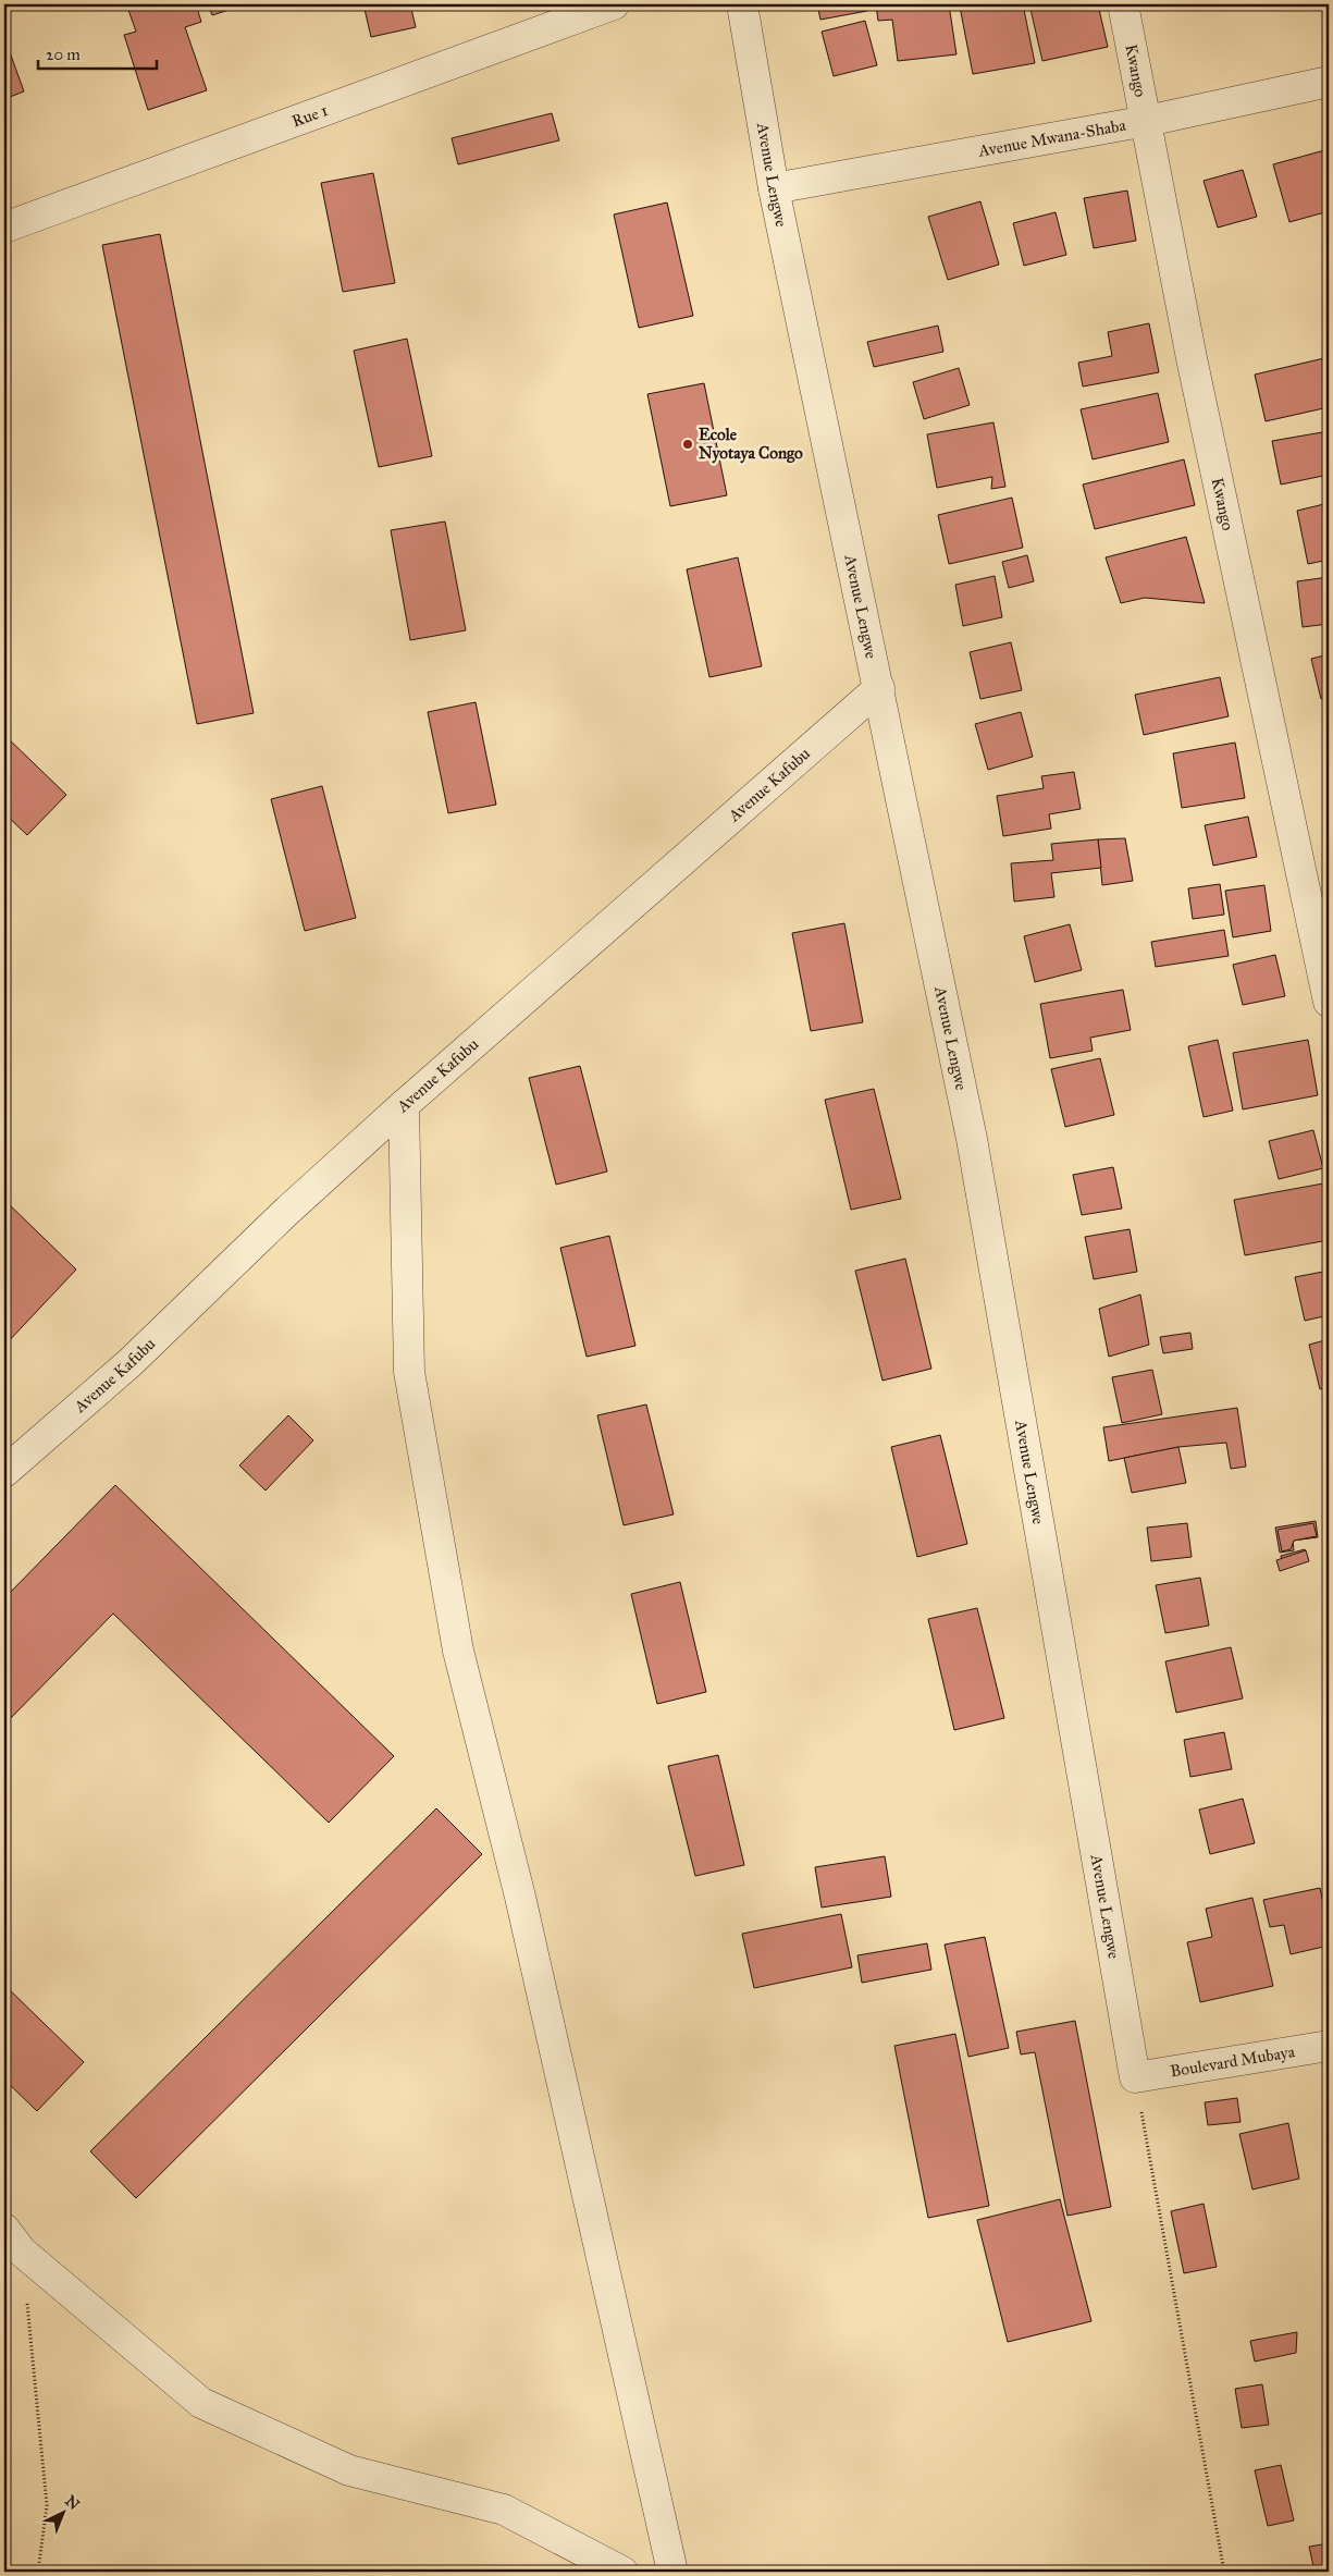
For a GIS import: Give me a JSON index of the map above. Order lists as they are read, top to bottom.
{
  "streets": {
    "street": [
      "Kwango",
      "Rue 1",
      "Avenue Mwana-Shaba",
      "Avenue Lengwe",
      "Avenue Kafubu",
      "Boulevard Mubaya"
    ]
  },
  "crossings": [
    ["Kwango", "Avenue Mwana-Shaba"],
    ["Avenue Mwana-Shaba", "Avenue Lengwe"],
    ["Avenue Lengwe", "Avenue Kafubu"],
    ["Avenue Lengwe", "Boulevard Mubaya"]
  ],
  "places": ["Ecole Nyotaya Congo"],
  "scale_bar": "20 m",
  "north": "top right"
}
